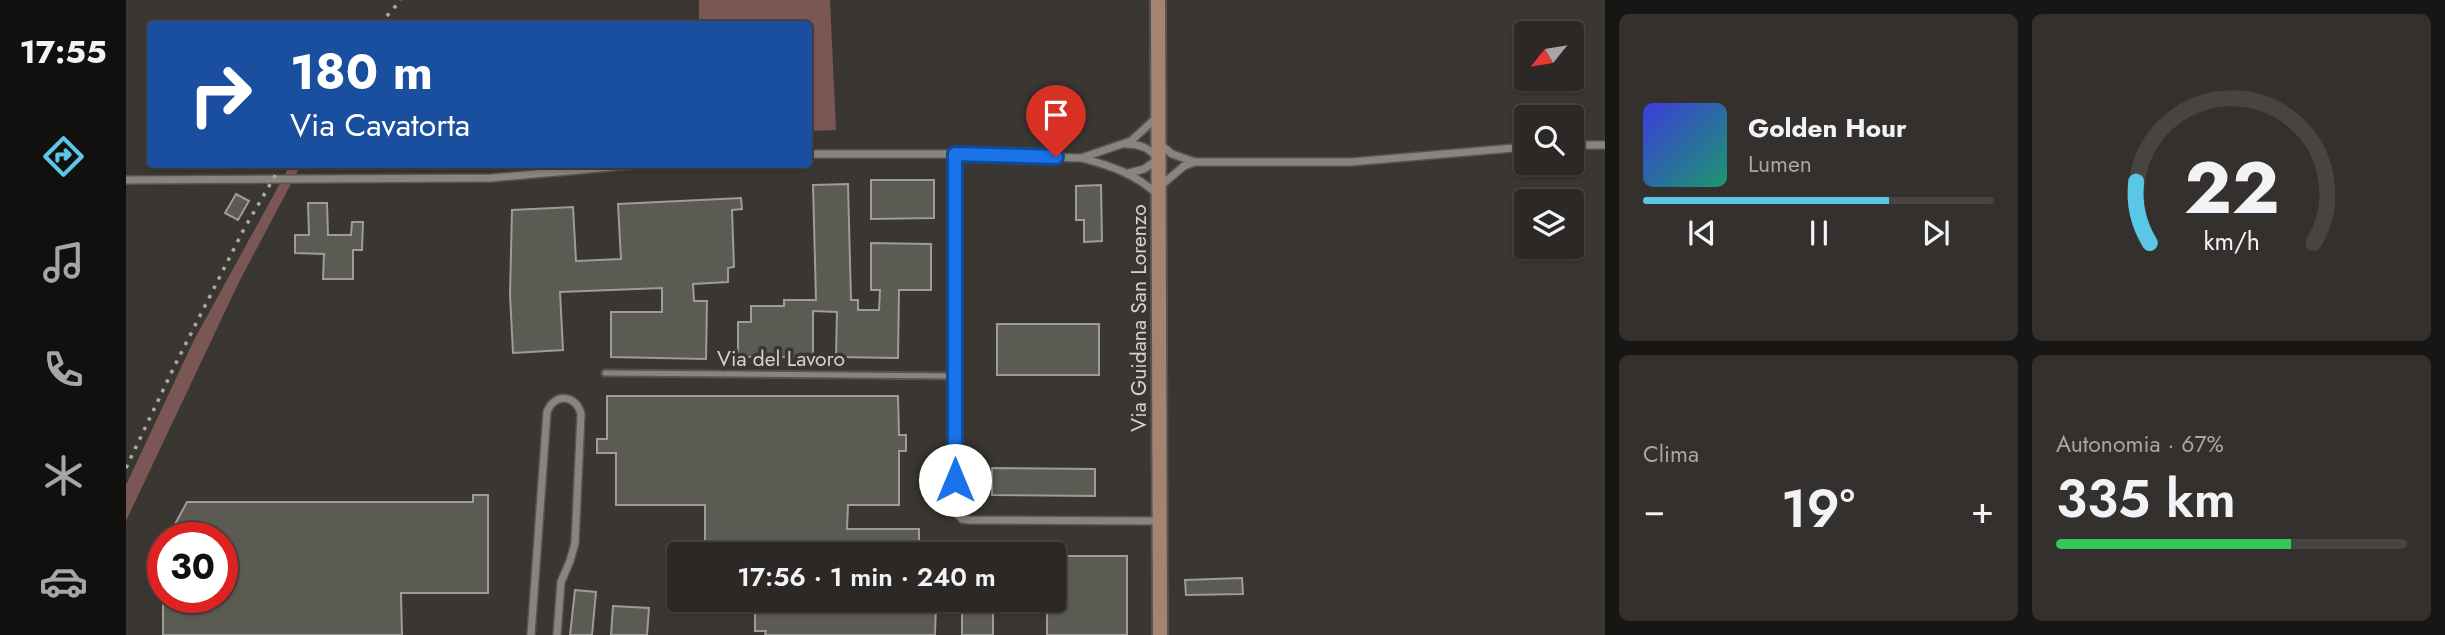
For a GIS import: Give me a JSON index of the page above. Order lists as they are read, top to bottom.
{
  "streets": {
    "street": ["Via Guidana San Lorenzo"],
    "lane": ["Via del Lavoro"]
  },
  "north": "bottom left",
  "page": {
    "tabs": "17:55",
    "turn": ["180 m", "Via Cavatorta"],
    "song": ["Golden Hour", "Lumen"],
    "tile": [
      "Clima",
      ["Autonomia · 67%", "335 km"]
    ],
    "heat": ["−", "19°", "+"],
    "limit": "30",
    "trip": "17:56 · 1 min · 240 m",
    "gauge": ["22", "km/h"]
  }
}
